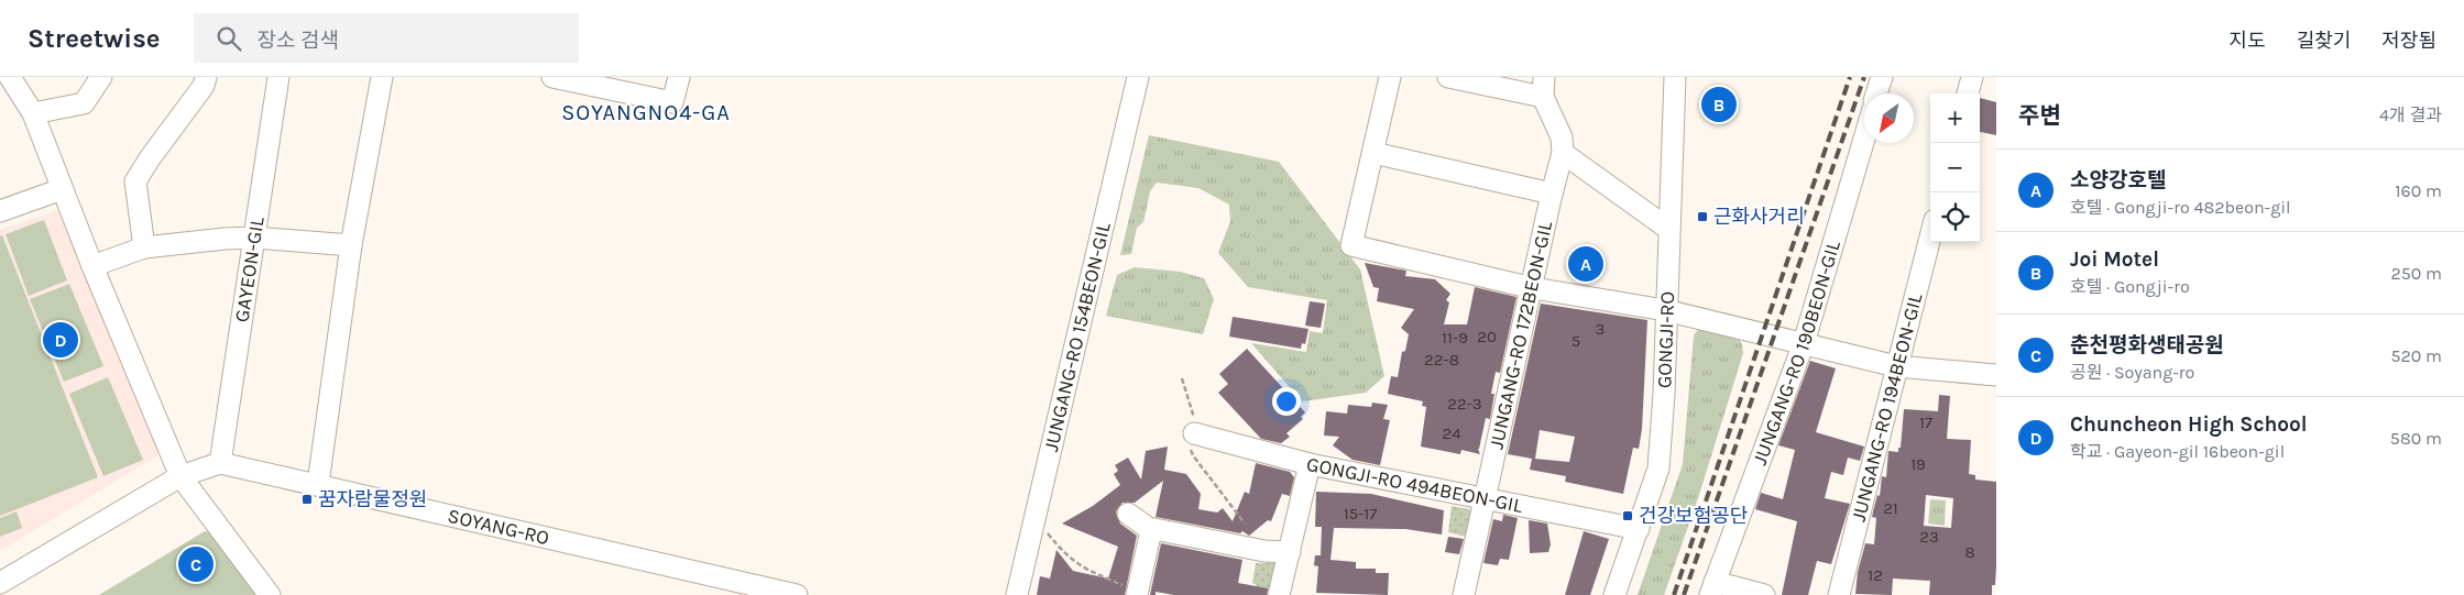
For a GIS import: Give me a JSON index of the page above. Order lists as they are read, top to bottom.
{
  "streets": {
    "street": [
      "GAYEON-GIL",
      "JUNGANG-RO 172BEON-GIL",
      "JUNGANG-RO 154BEON-GIL",
      "GONGJI-RO",
      "JUNGANG-RO 190BEON-GIL",
      "JUNGANG-RO 194BEON-GIL",
      "GONGJI-RO 494BEON-GIL",
      "SOYANG-RO"
    ]
  },
  "crossings": [
    ["GAYEON-GIL", "SOYANG-RO"],
    ["JUNGANG-RO 172BEON-GIL", "GONGJI-RO 494BEON-GIL"],
    ["GONGJI-RO", "GONGJI-RO 494BEON-GIL"]
  ],
  "districts": ["SOYANGNO4-GA"],
  "places": {
    "transit": ["근화사거리", "꿈자람물정원", "건강보험공단"]
  },
  "house_numbers": [
    "3",
    "20",
    "11-9",
    "5",
    "22-8",
    "22-3",
    "17",
    "24",
    "19",
    "21",
    "15-17",
    "23",
    "8",
    "12"
  ],
  "north": "bottom left",
  "page": {
    "header": "Streetwise",
    "search": "장소 검색",
    "nav": ["지도", "길찾기", "저장됨"],
    "heading": ["주변", "4개 결과"],
    "pins": [
      "B",
      "A",
      "D",
      "C"
    ],
    "map_buttons": ["+", "−"],
    "list": [
      {
        "mark": "A",
        "name": "소양강호텔",
        "note": "호텔 · Gongji-ro 482beon-gil",
        "value": "160 m"
      },
      {
        "mark": "B",
        "name": "Joi Motel",
        "note": "호텔 · Gongji-ro",
        "value": "250 m"
      },
      {
        "mark": "C",
        "name": "춘천평화생태공원",
        "note": "공원 · Soyang-ro",
        "value": "520 m"
      },
      {
        "mark": "D",
        "name": "Chuncheon High School",
        "note": "학교 · Gayeon-gil 16beon-gil",
        "value": "580 m"
      }
    ]
  }
}
